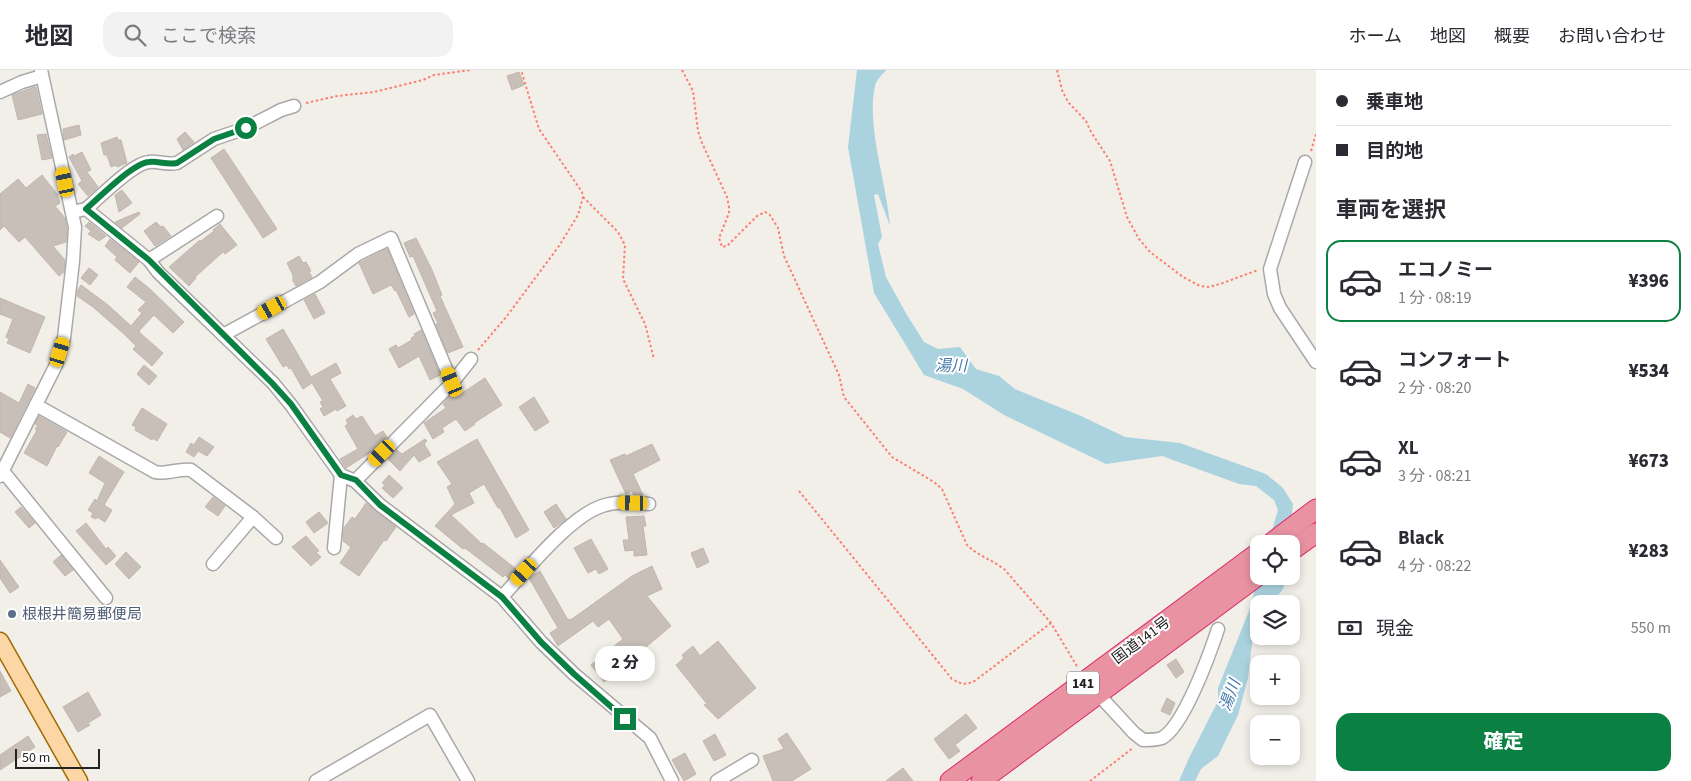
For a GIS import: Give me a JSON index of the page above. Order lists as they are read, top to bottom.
{
  "streets": {
    "highway": ["国道141号", "141"]
  },
  "water": ["湯川"],
  "places": ["根根井簡易郵便局"],
  "scale_bar": "50 m",
  "page": {
    "header": "地図",
    "search": "ここで検索",
    "nav": [
      "ホーム",
      "地図",
      "概要",
      "お問い合わせ"
    ],
    "banner": ["乗車地", "目的地"],
    "heading": "車両を選択",
    "list": [
      {
        "name": "エコノミー",
        "note": "1 分 · 08:19",
        "value": "¥396"
      },
      {
        "name": "コンフォート",
        "note": "2 分 · 08:20",
        "value": "¥534"
      },
      {
        "name": "XL",
        "note": "3 分 · 08:21",
        "value": "¥673"
      },
      {
        "name": "Black",
        "note": "4 分 · 08:22",
        "value": "¥283"
      }
    ],
    "map_buttons": ["+", "−"],
    "pay": ["現金", "550 m"],
    "bubble": "2 分",
    "buttons": "確定",
    "scale": "50 m"
  }
}
